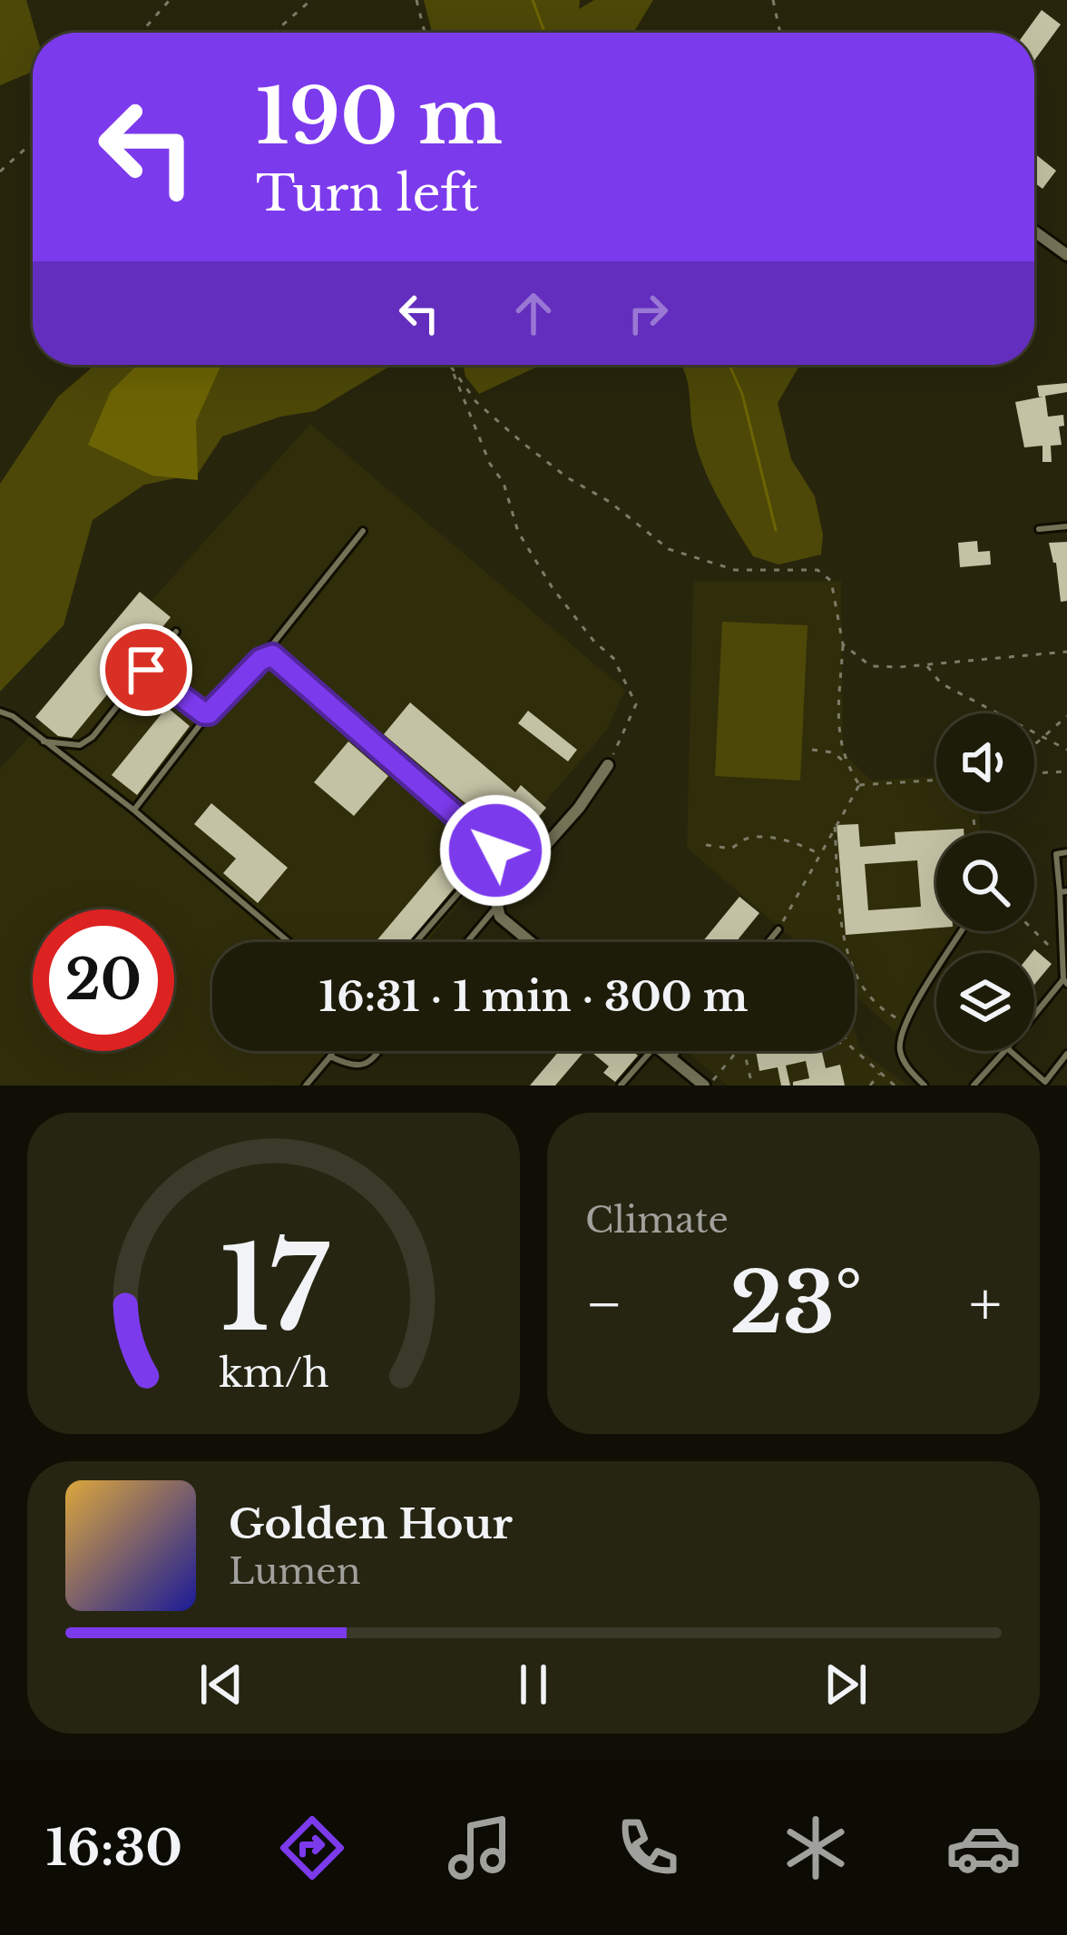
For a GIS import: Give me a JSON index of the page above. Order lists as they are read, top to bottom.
{
  "page": {
    "turn": ["190 m", "Turn left"],
    "limit": "20",
    "trip": "16:31 · 1 min · 300 m",
    "tile": "Climate",
    "heat": ["−", "23°", "+"],
    "song": ["Golden Hour", "Lumen"],
    "tabs": "16:30",
    "gauge": ["17", "km/h"]
  }
}
